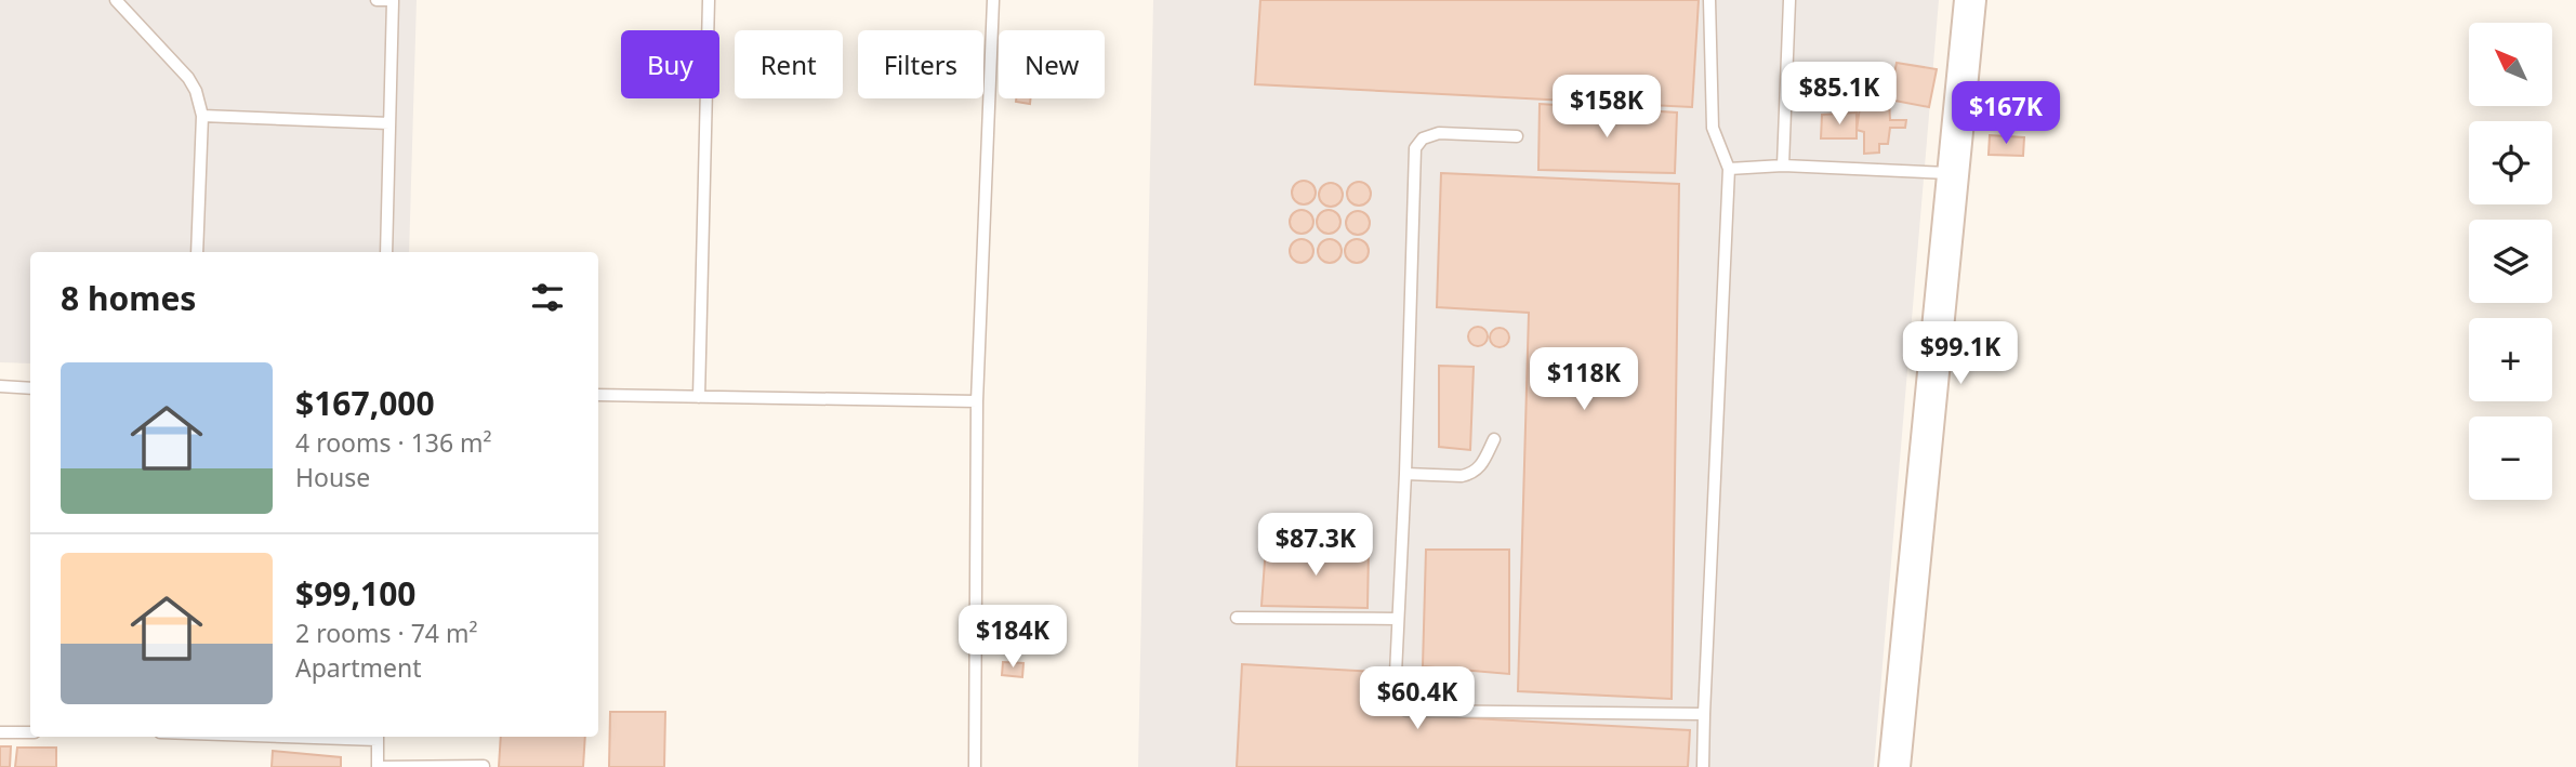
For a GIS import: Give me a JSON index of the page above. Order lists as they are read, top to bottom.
{
  "north": "top left",
  "page": {
    "map_buttons": ["+", "−"],
    "chip": [
      "Buy",
      "Rent",
      "Filters",
      "New"
    ],
    "price": [
      "$85.1K",
      "$158K",
      "$167K",
      "$99.1K",
      "$118K",
      "$87.3K",
      "$184K",
      "$60.4K"
    ],
    "heading": "8 homes",
    "list": [
      {
        "name": "$167,000",
        "note": "4 rooms · 136 m² · House"
      },
      {
        "name": "$99,100",
        "note": "2 rooms · 74 m² · Apartment"
      }
    ]
  }
}
